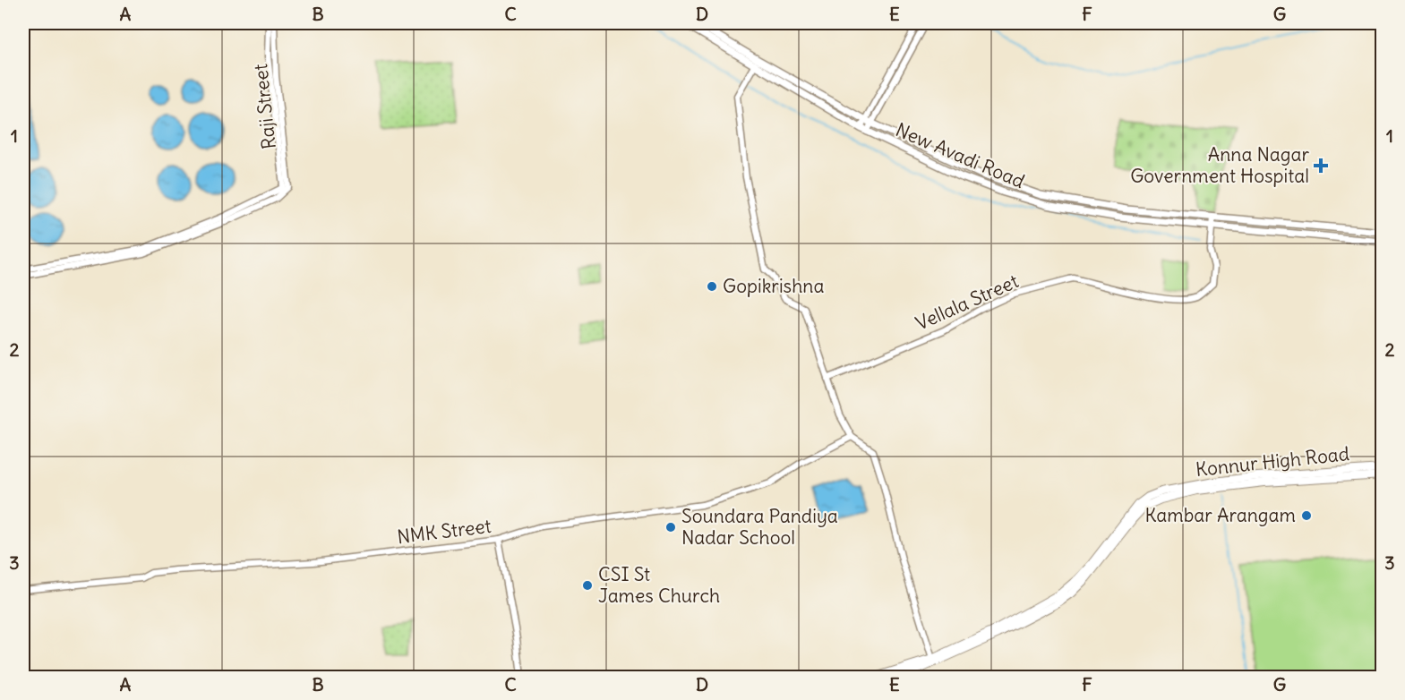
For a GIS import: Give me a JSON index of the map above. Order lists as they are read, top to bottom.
{
  "streets": {
    "main road": ["New Avadi Road", "Konnur High Road"],
    "street": ["Raji Street", "Vellala Street", "NMK Street"]
  },
  "crossings": [
    ["New Avadi Road", "Vellala Street"]
  ],
  "places": {
    "health": ["Anna Nagar Government Hospital"],
    "other": [
      "Gopikrishna",
      "Kambar Arangam",
      "Soundara Pandiya Nadar School",
      "CSI St James Church"
    ]
  },
  "grid": {
    "columns": [
      "A",
      "B",
      "C",
      "D",
      "E",
      "F",
      "G"
    ],
    "rows": ["1", "2", "3"]
  }
}
